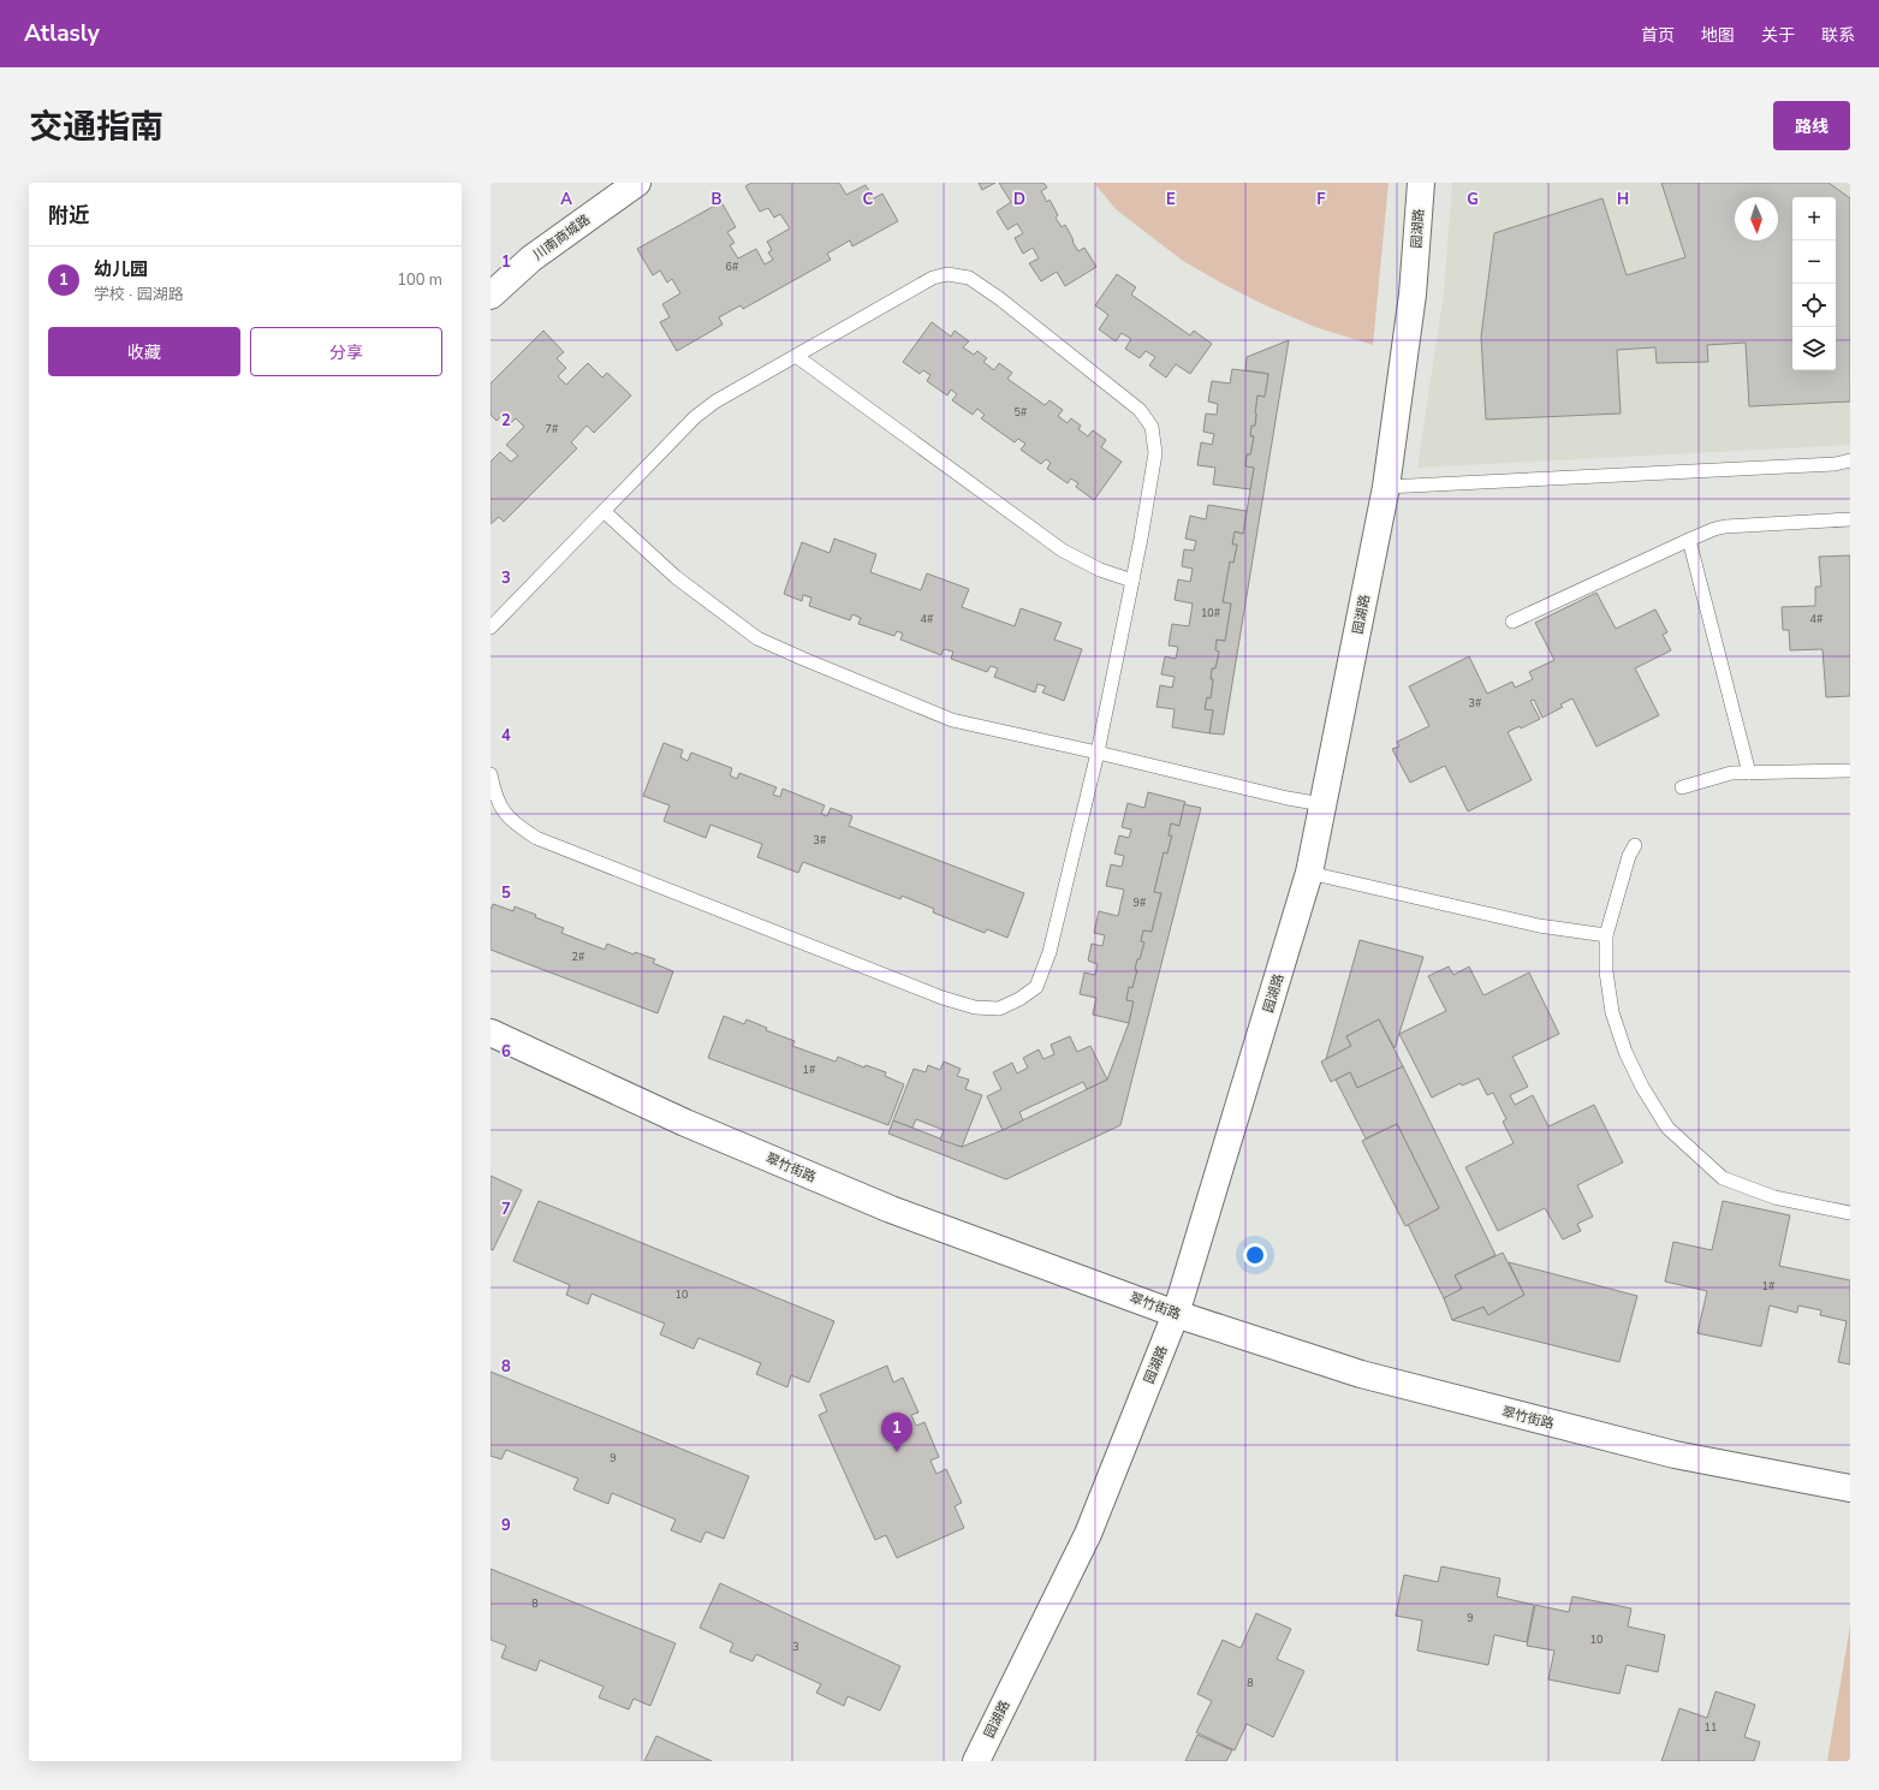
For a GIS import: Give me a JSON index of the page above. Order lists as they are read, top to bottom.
{
  "streets": {
    "street": ["园湖路", "川南商城路", "翠竹街路"]
  },
  "crossings": [
    ["园湖路", "翠竹街路"]
  ],
  "house_numbers": [
    "6#",
    "5#",
    "7#",
    "10#",
    "4#",
    "4#",
    "3#",
    "3#",
    "9#",
    "2#",
    "1#",
    "1#",
    "10",
    "9",
    "8",
    "9",
    "10",
    "3",
    "8",
    "11"
  ],
  "north": "bottom",
  "page": {
    "header": "Atlasly",
    "nav": [
      "首页",
      "地图",
      "关于",
      "联系"
    ],
    "title": "交通指南",
    "buttons": [
      "路线",
      ["收藏", "分享"]
    ],
    "heading": "附近",
    "map_buttons": ["+", "−"],
    "list": [
      {
        "mark": "1",
        "name": "幼儿园",
        "note": "学校 · 园湖路",
        "value": "100 m"
      }
    ],
    "pins": "1"
  },
  "grid": {
    "columns": [
      "A",
      "B",
      "C",
      "D",
      "E",
      "F",
      "G",
      "H"
    ],
    "rows": [
      "1",
      "2",
      "3",
      "4",
      "5",
      "6",
      "7",
      "8",
      "9"
    ]
  }
}
